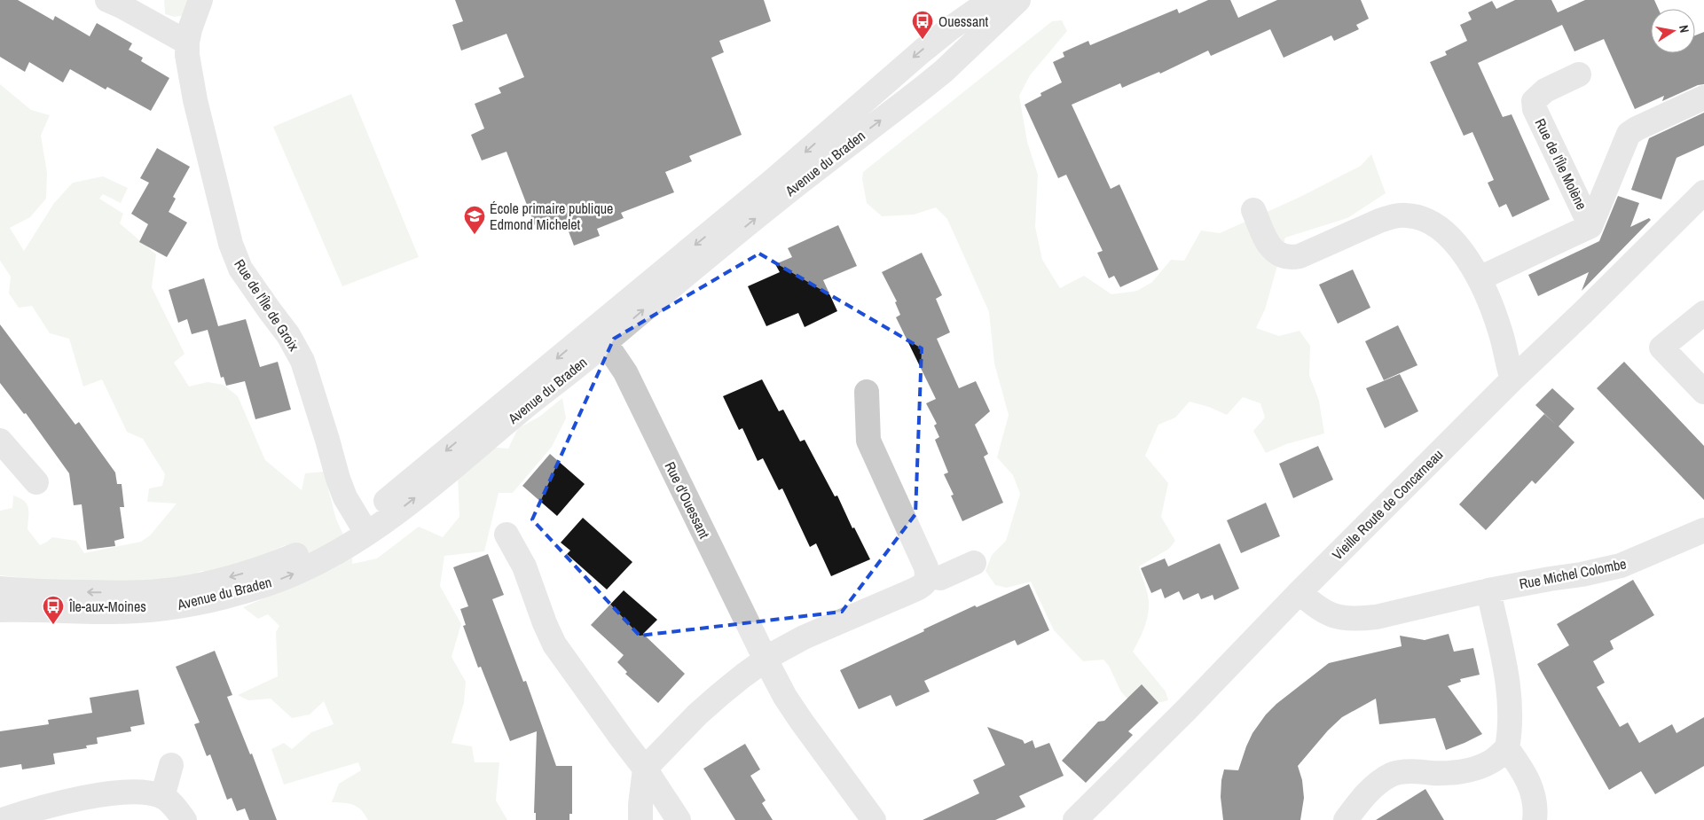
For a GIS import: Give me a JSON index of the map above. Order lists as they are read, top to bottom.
{
  "streets": {
    "street": [
      "Avenue du Braden",
      "Rue de l'Île Molène",
      "Rue de l'Île de Groix",
      "Rue d'Ouessant",
      "Vieille Route de Concarneau",
      "Rue Michel Colombe"
    ]
  },
  "crossings": [
    ["Avenue du Braden", "Rue de l'Île de Groix"],
    ["Avenue du Braden", "Rue d'Ouessant"],
    ["Vieille Route de Concarneau", "Rue Michel Colombe"]
  ],
  "places": {
    "bus stop": ["Ouessant", "Île-aux-Moines"],
    "school or university": ["École primaire publique Edmond Michelet"]
  },
  "north": "right"
}
